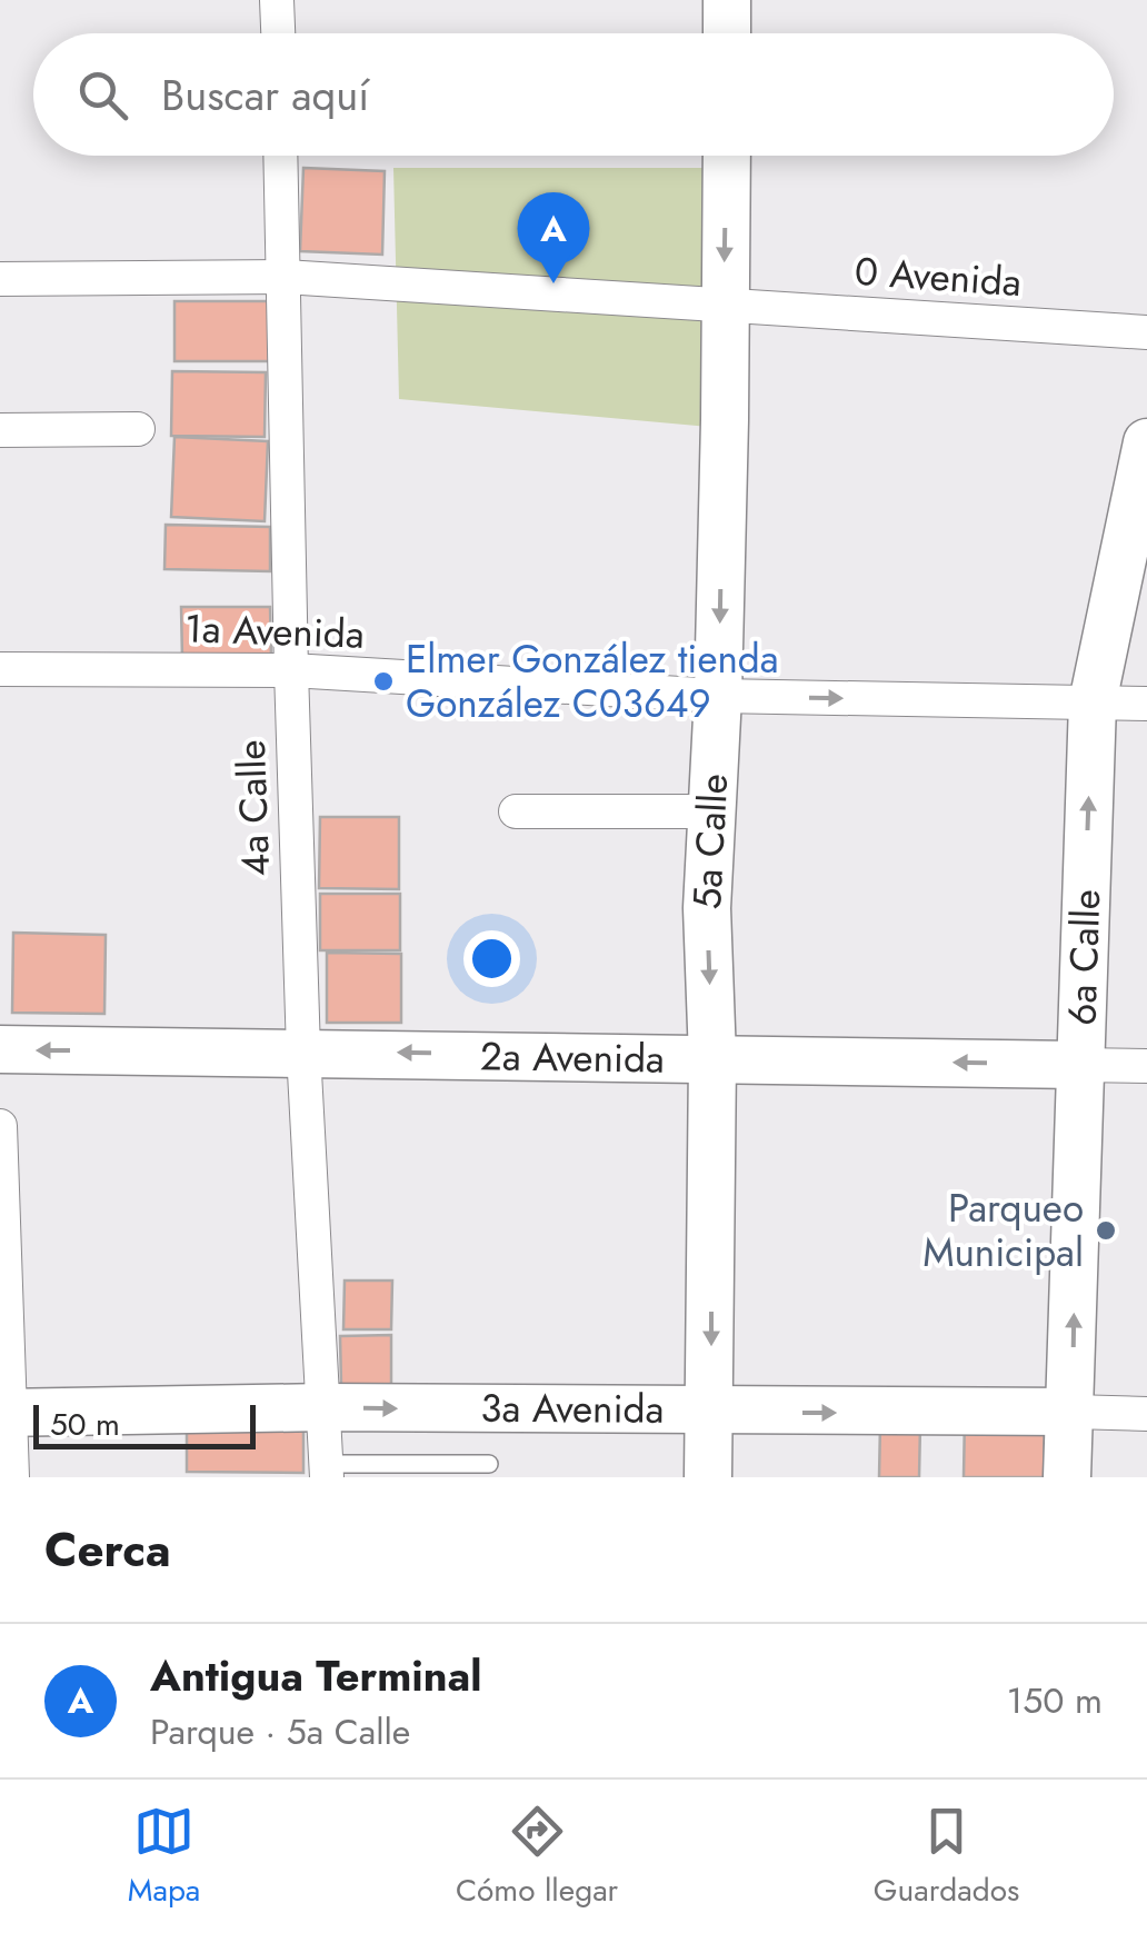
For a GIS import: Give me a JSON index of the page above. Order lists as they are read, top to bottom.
{
  "streets": {
    "main road": [
      "5a Calle",
      "6a Calle",
      "2a Avenida",
      "3a Avenida"
    ],
    "street": ["0 Avenida", "1a Avenida", "4a Calle"]
  },
  "crossings": [
    ["0 Avenida", "4a Calle"],
    ["0 Avenida", "5a Calle"],
    ["1a Avenida", "4a Calle"],
    ["1a Avenida", "5a Calle"],
    ["1a Avenida", "6a Calle"],
    ["4a Calle", "2a Avenida"],
    ["4a Calle", "3a Avenida"],
    ["5a Calle", "2a Avenida"],
    ["5a Calle", "3a Avenida"],
    ["6a Calle", "2a Avenida"],
    ["6a Calle", "3a Avenida"]
  ],
  "one_way": [
    "5a Calle",
    "6a Calle",
    "2a Avenida",
    "3a Avenida"
  ],
  "places": ["Elmer González tienda González C03649", "Parqueo Municipal"],
  "scale_bar": "50 m",
  "page": {
    "search": "Buscar aquí",
    "pins": "A",
    "scale": "50 m",
    "heading": "Cerca",
    "list": [
      {
        "mark": "A",
        "name": "Antigua Terminal",
        "note": "Parque · 5a Calle",
        "value": "150 m"
      }
    ],
    "nav": ["Mapa", "Cómo llegar", "Guardados"]
  }
}
